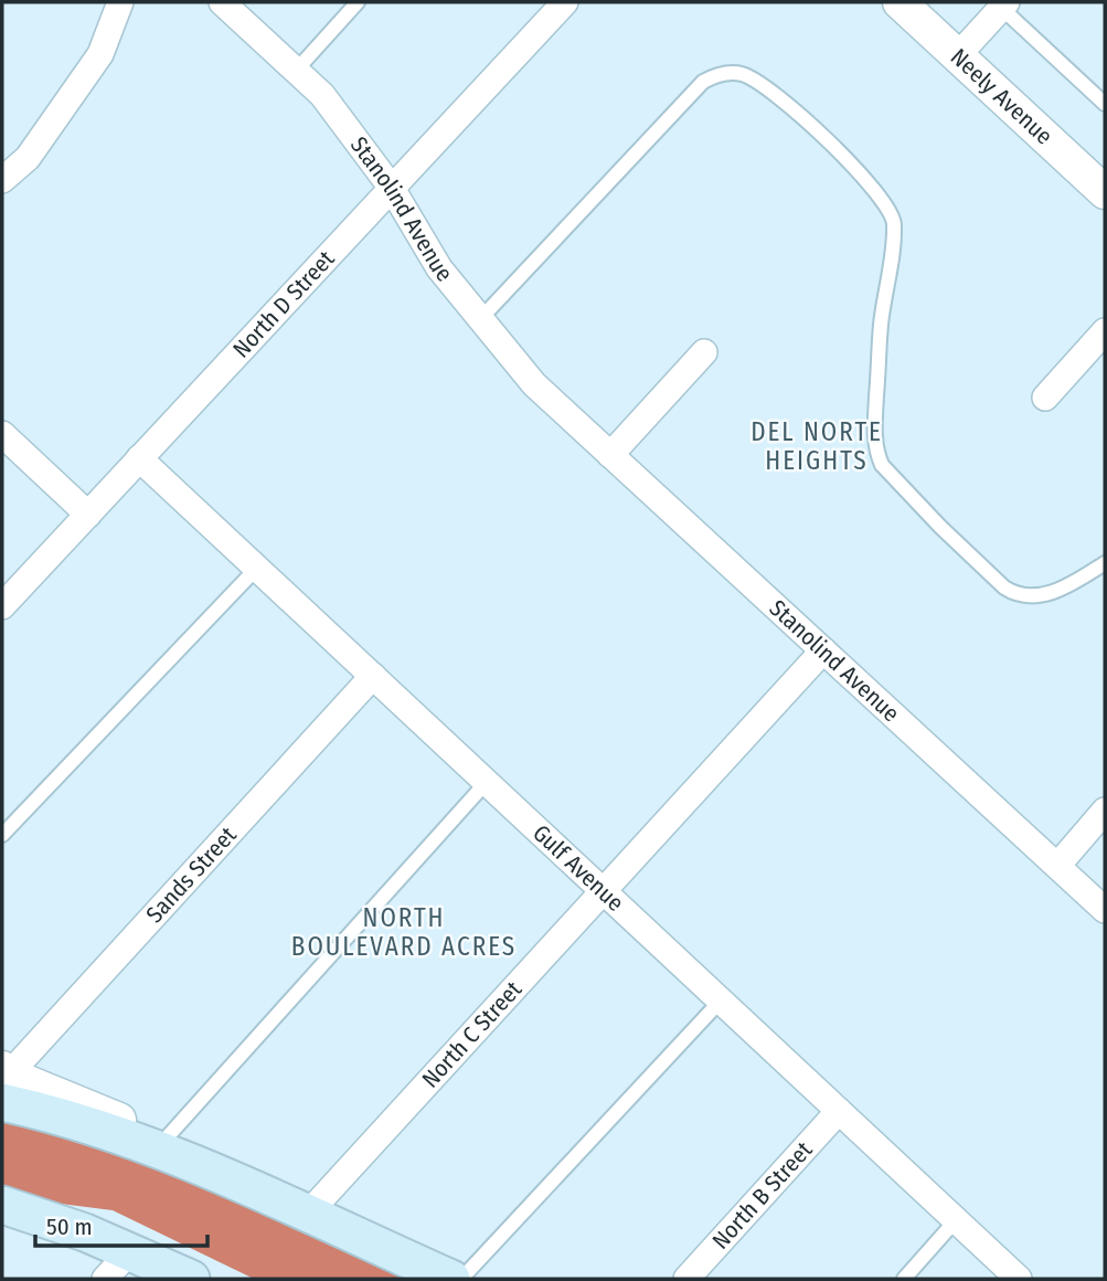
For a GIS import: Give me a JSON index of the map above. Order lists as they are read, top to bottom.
{
  "streets": {
    "street": [
      "Neely Avenue",
      "Stanolind Avenue",
      "North D Street",
      "Gulf Avenue",
      "Sands Street",
      "North C Street",
      "North B Street"
    ]
  },
  "crossings": [
    ["Stanolind Avenue", "North D Street"],
    ["Stanolind Avenue", "North C Street"],
    ["North D Street", "Gulf Avenue"],
    ["Gulf Avenue", "Sands Street"],
    ["Gulf Avenue", "North C Street"],
    ["Gulf Avenue", "North B Street"]
  ],
  "districts": ["DEL NORTE HEIGHTS", "NORTH BOULEVARD ACRES"],
  "scale_bar": "50 m"
}
